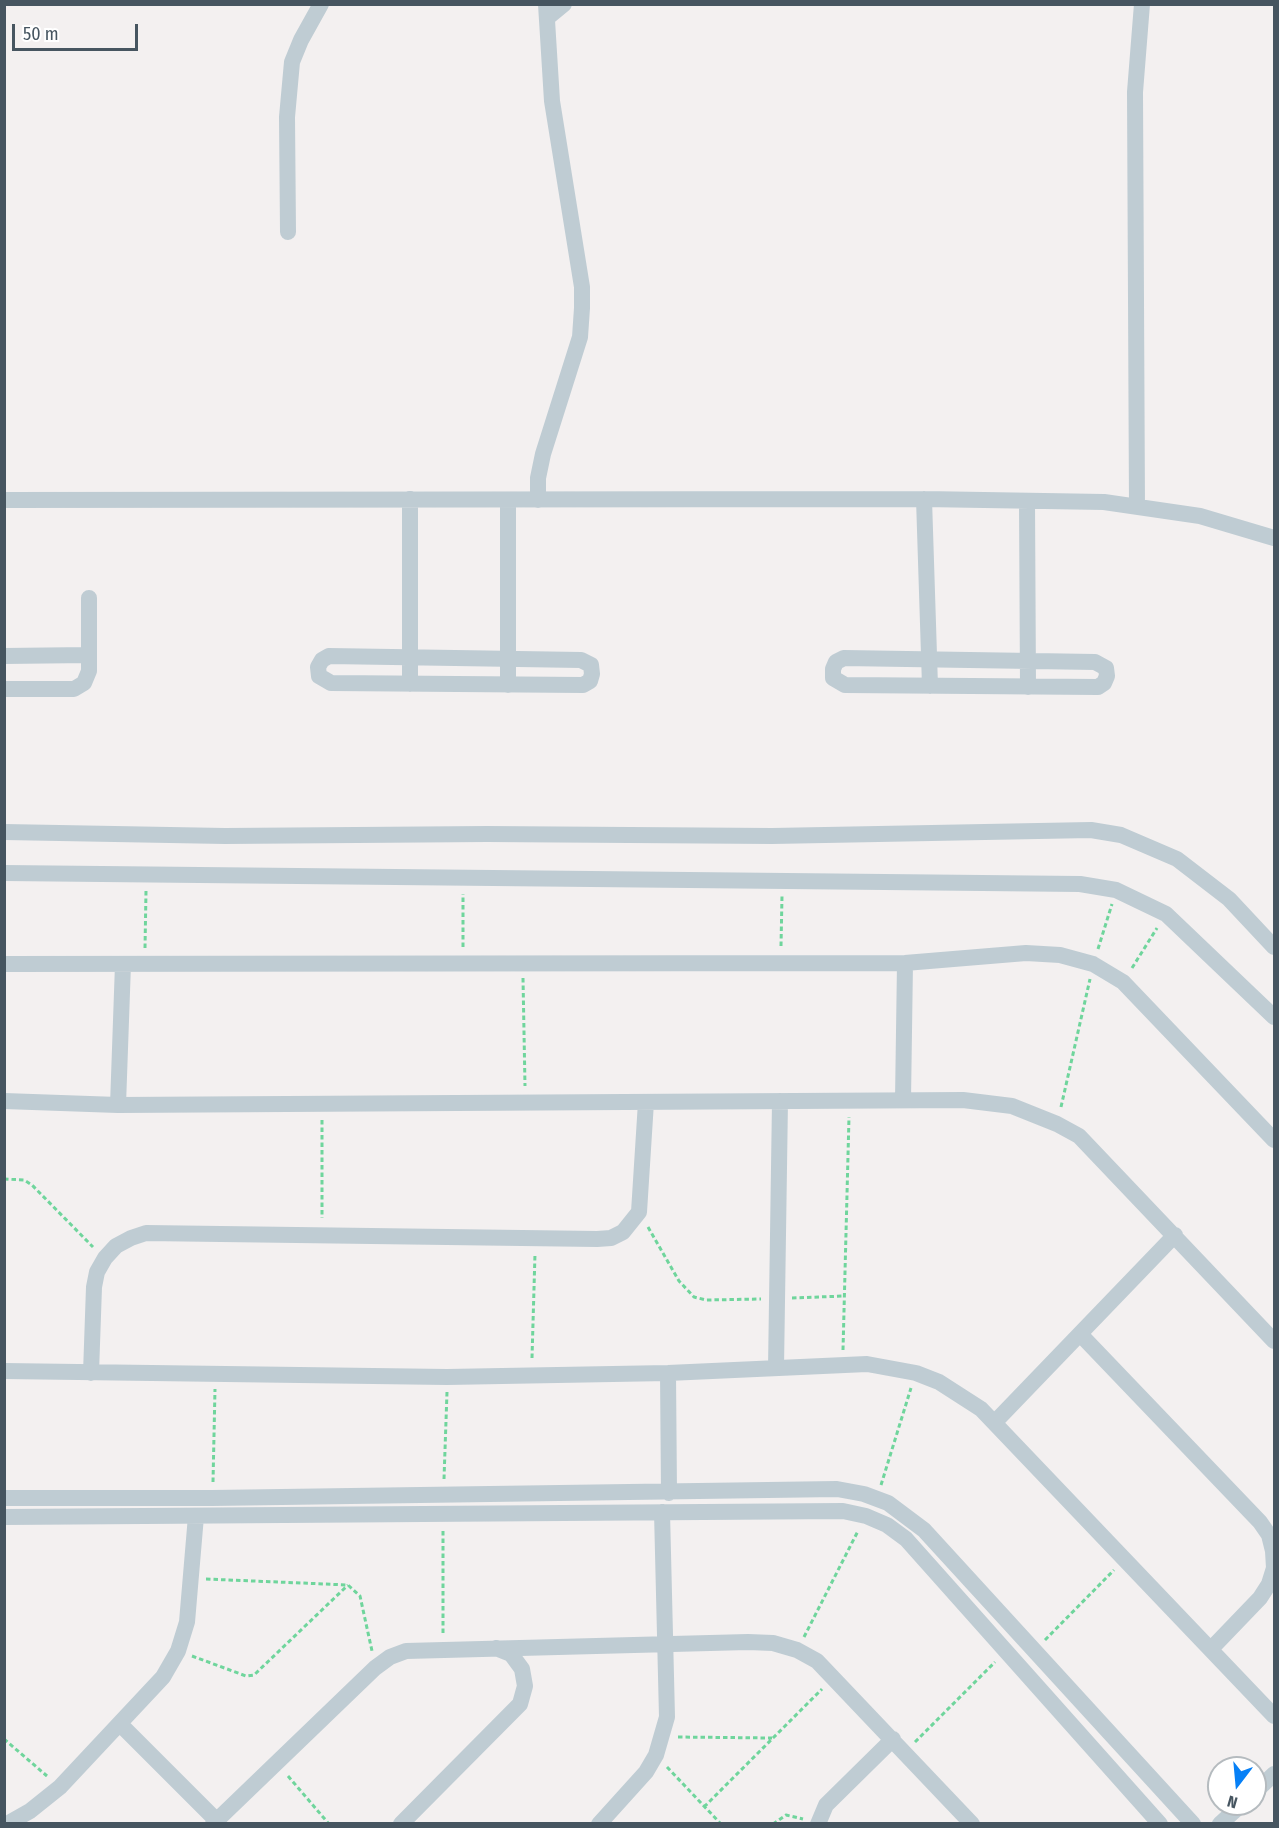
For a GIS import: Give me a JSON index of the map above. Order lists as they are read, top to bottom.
{
  "scale_bar": "50 m",
  "north": "bottom"
}
